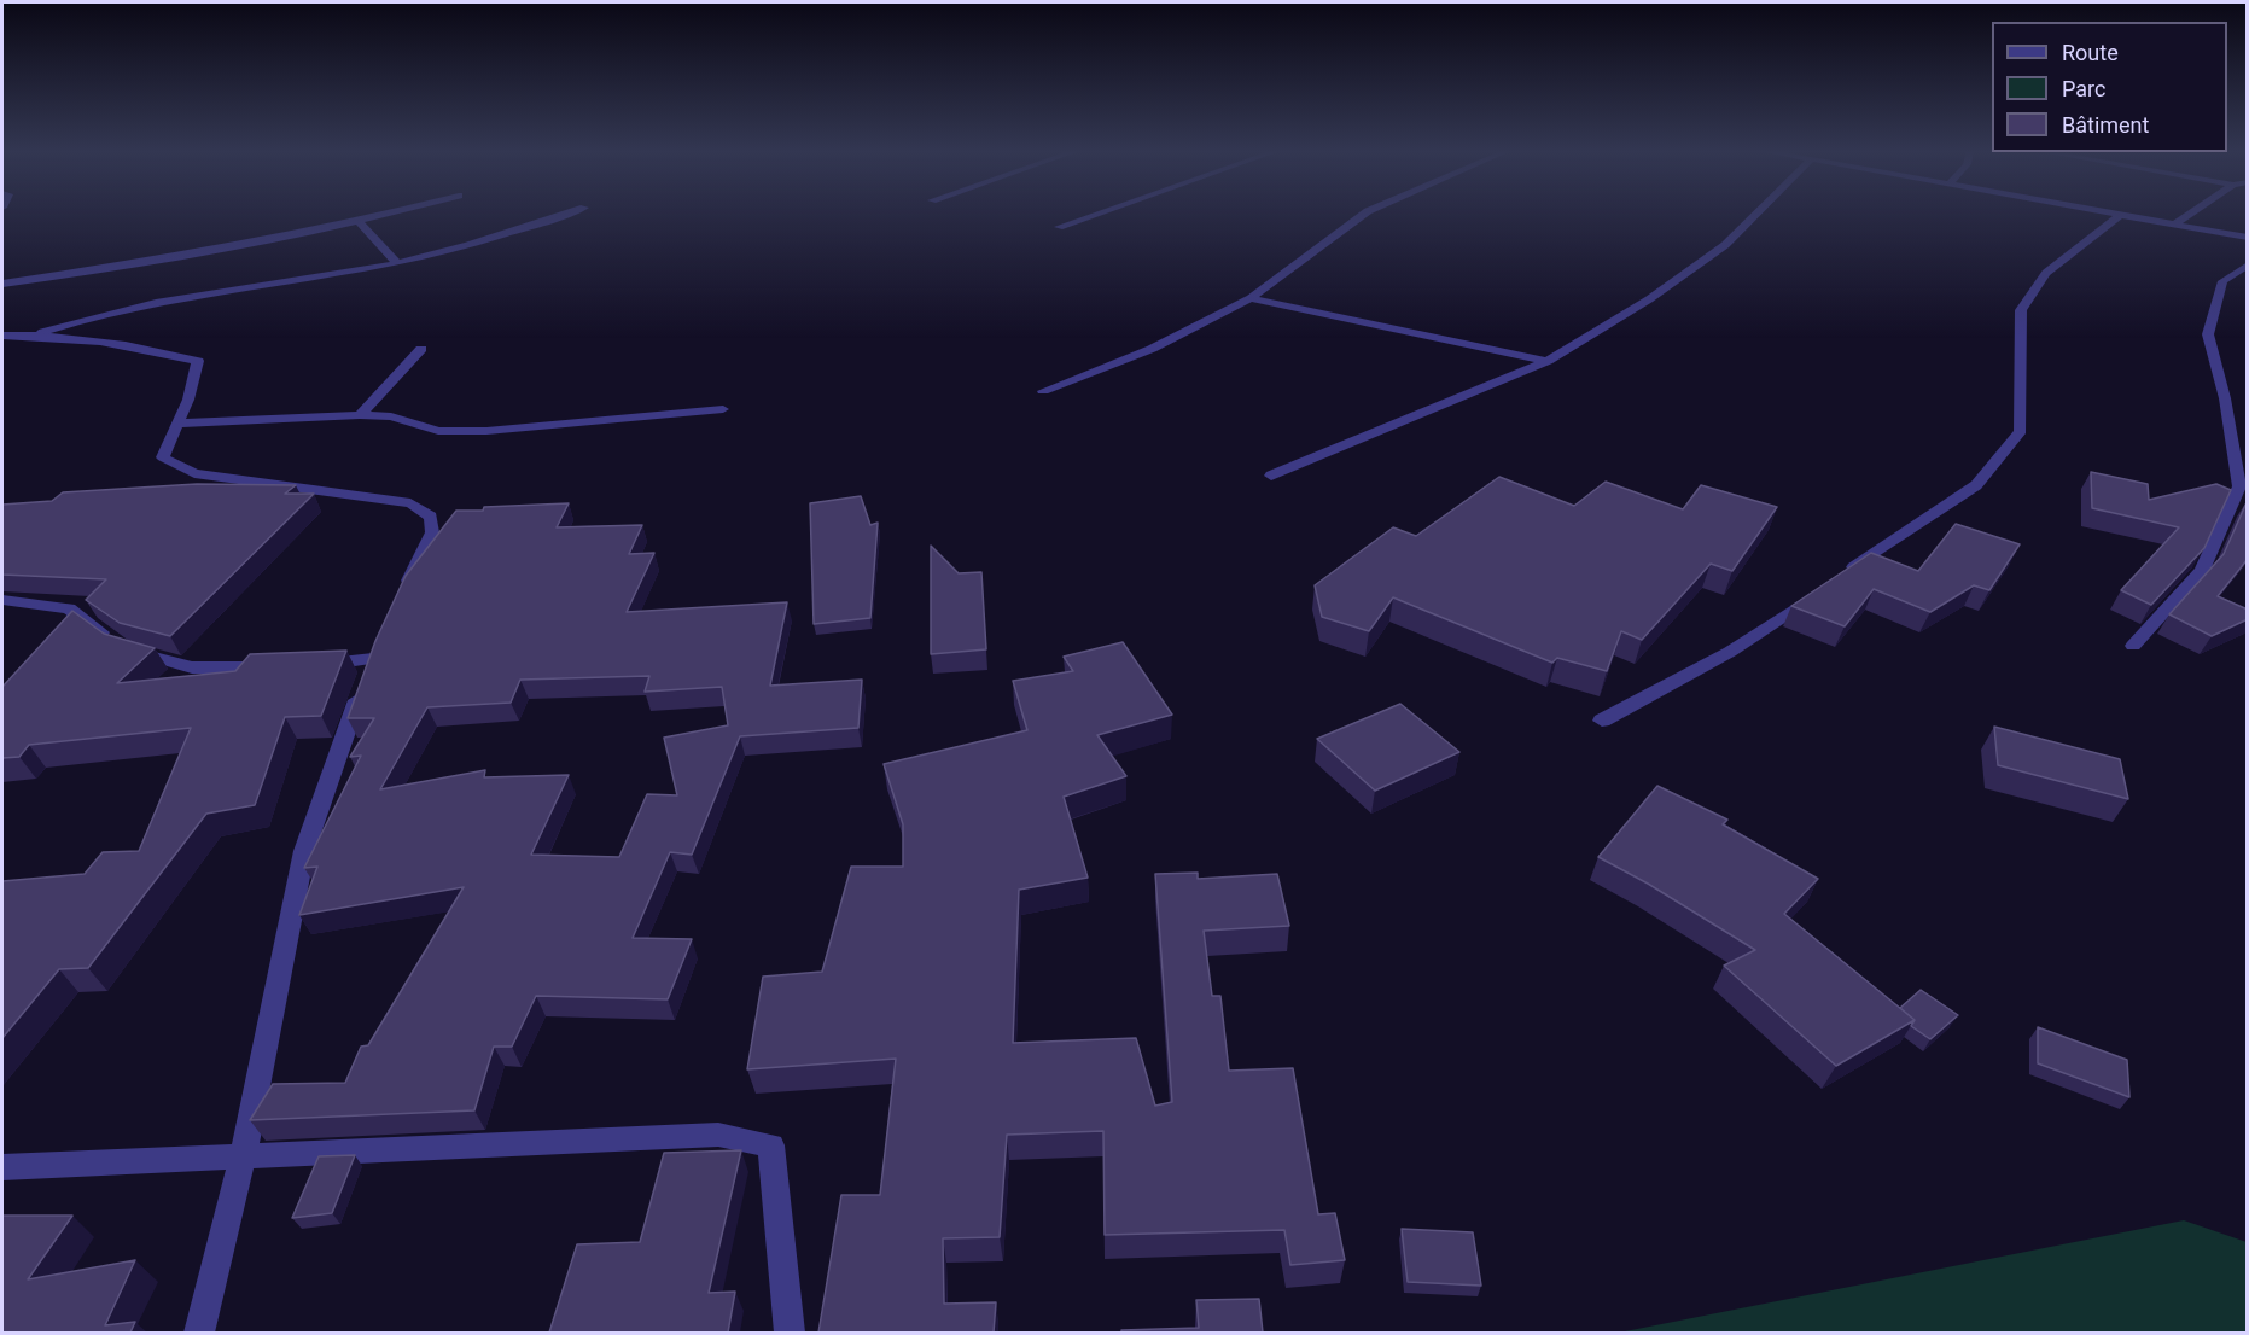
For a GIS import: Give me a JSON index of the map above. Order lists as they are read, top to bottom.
{
  "legend": ["Route", "Parc", "Bâtiment"]
}
